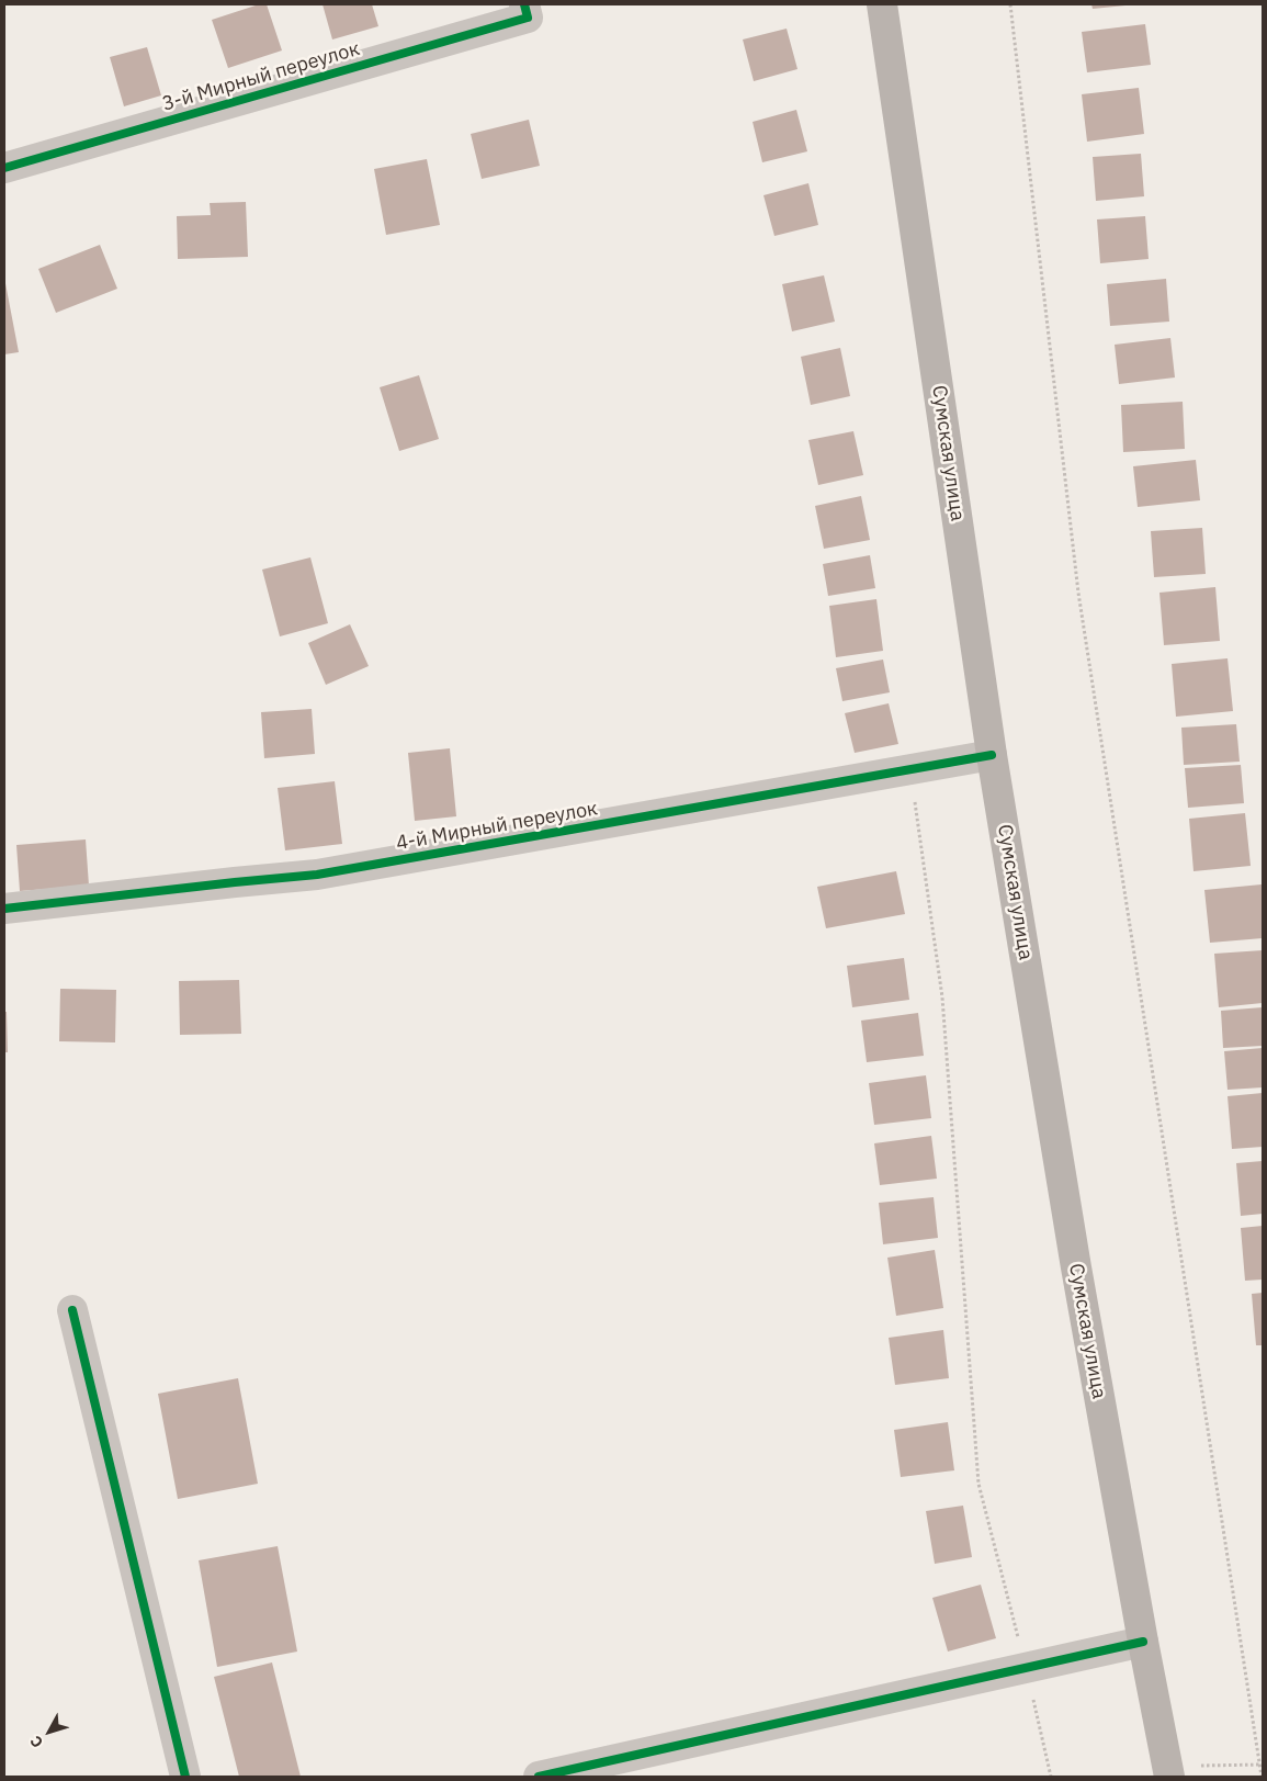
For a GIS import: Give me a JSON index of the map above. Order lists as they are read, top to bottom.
{
  "streets": {
    "main road": ["Сумская улица"],
    "street": ["3-й Мирный переулок", "4-й Мирный переулок"]
  },
  "crossings": [
    ["Сумская улица", "4-й Мирный переулок"]
  ],
  "north": "bottom left"
}
